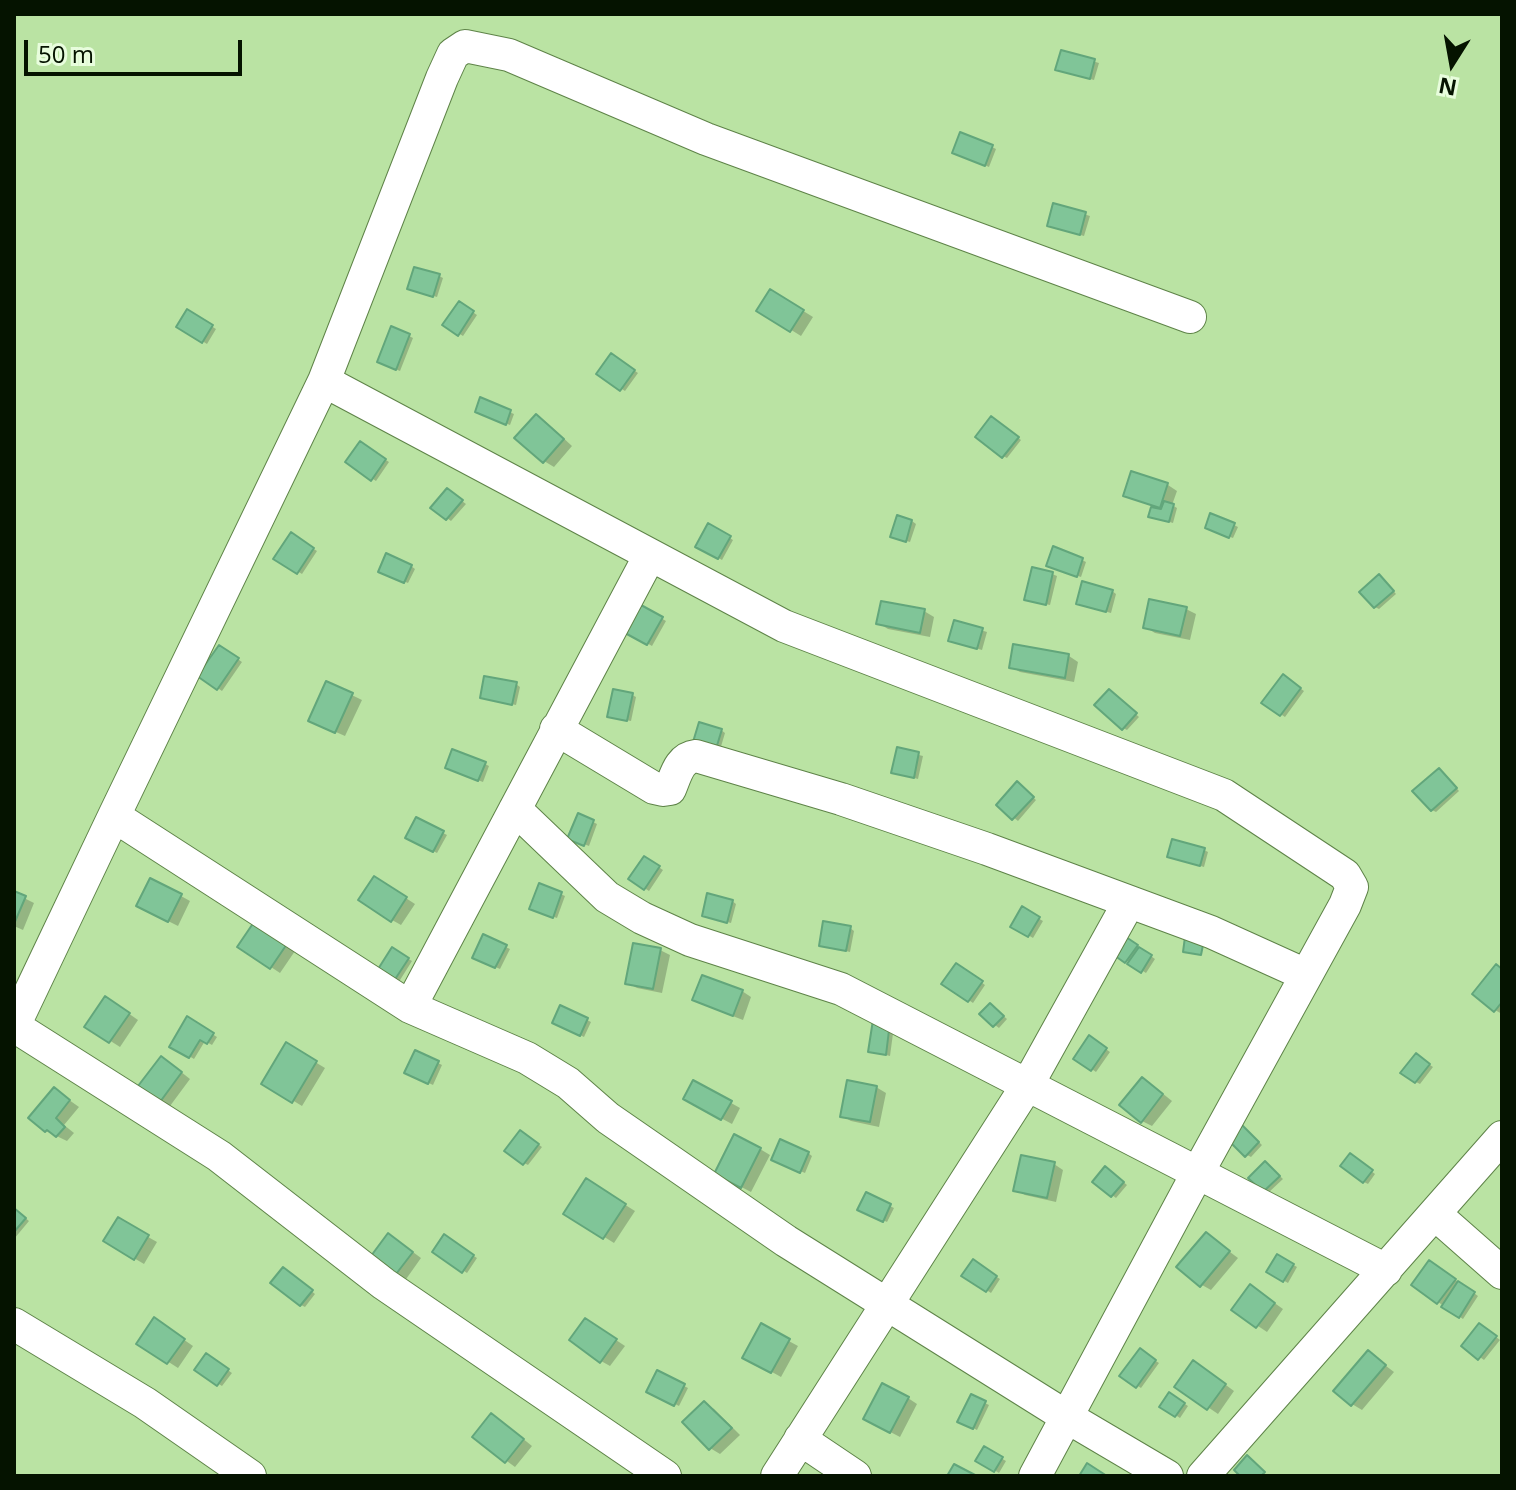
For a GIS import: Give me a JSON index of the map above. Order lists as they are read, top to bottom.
{
  "scale_bar": "50 m",
  "north": "bottom"
}
